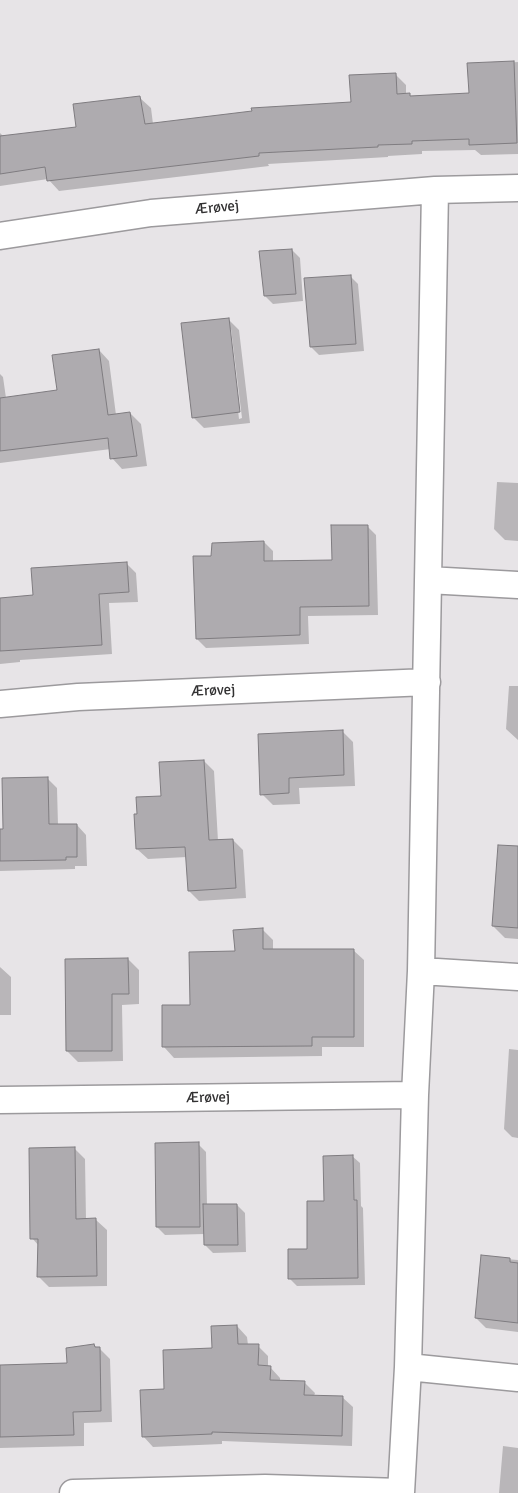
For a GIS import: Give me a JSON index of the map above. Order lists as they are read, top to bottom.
{
  "streets": {
    "street": ["Ærøvej"]
  }
}
